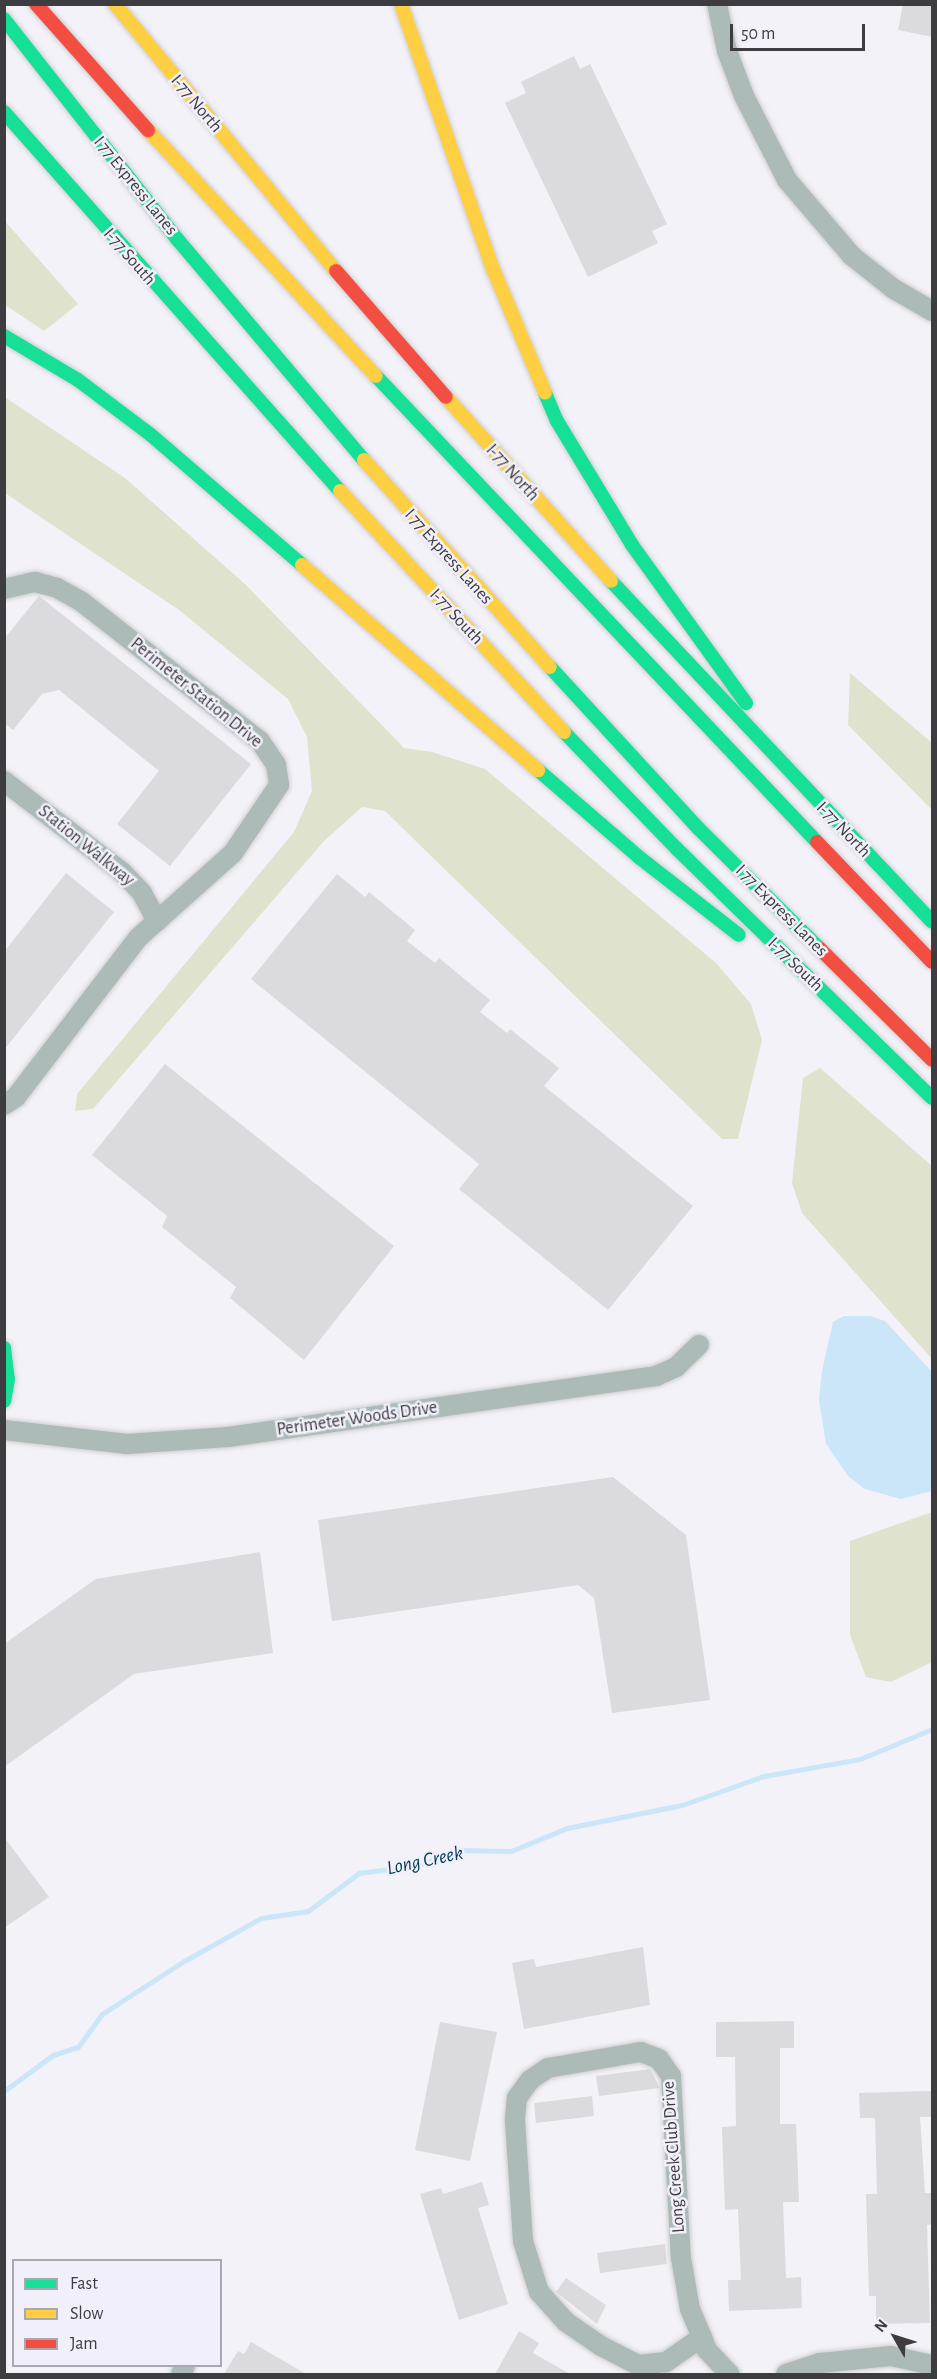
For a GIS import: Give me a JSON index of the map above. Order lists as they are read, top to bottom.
{
  "streets": {
    "main road": ["I-77 North", "I 77 Express Lanes", "I-77 South"],
    "street": [
      "Perimeter Station Drive",
      "Station Walkway",
      "Perimeter Woods Drive",
      "Long Creek Club Drive"
    ]
  },
  "crossings": [
    ["Perimeter Station Drive", "Station Walkway"]
  ],
  "water": ["Long Creek"],
  "legend": ["Fast", "Slow", "Jam"],
  "scale_bar": "50 m",
  "north": "top left"
}
